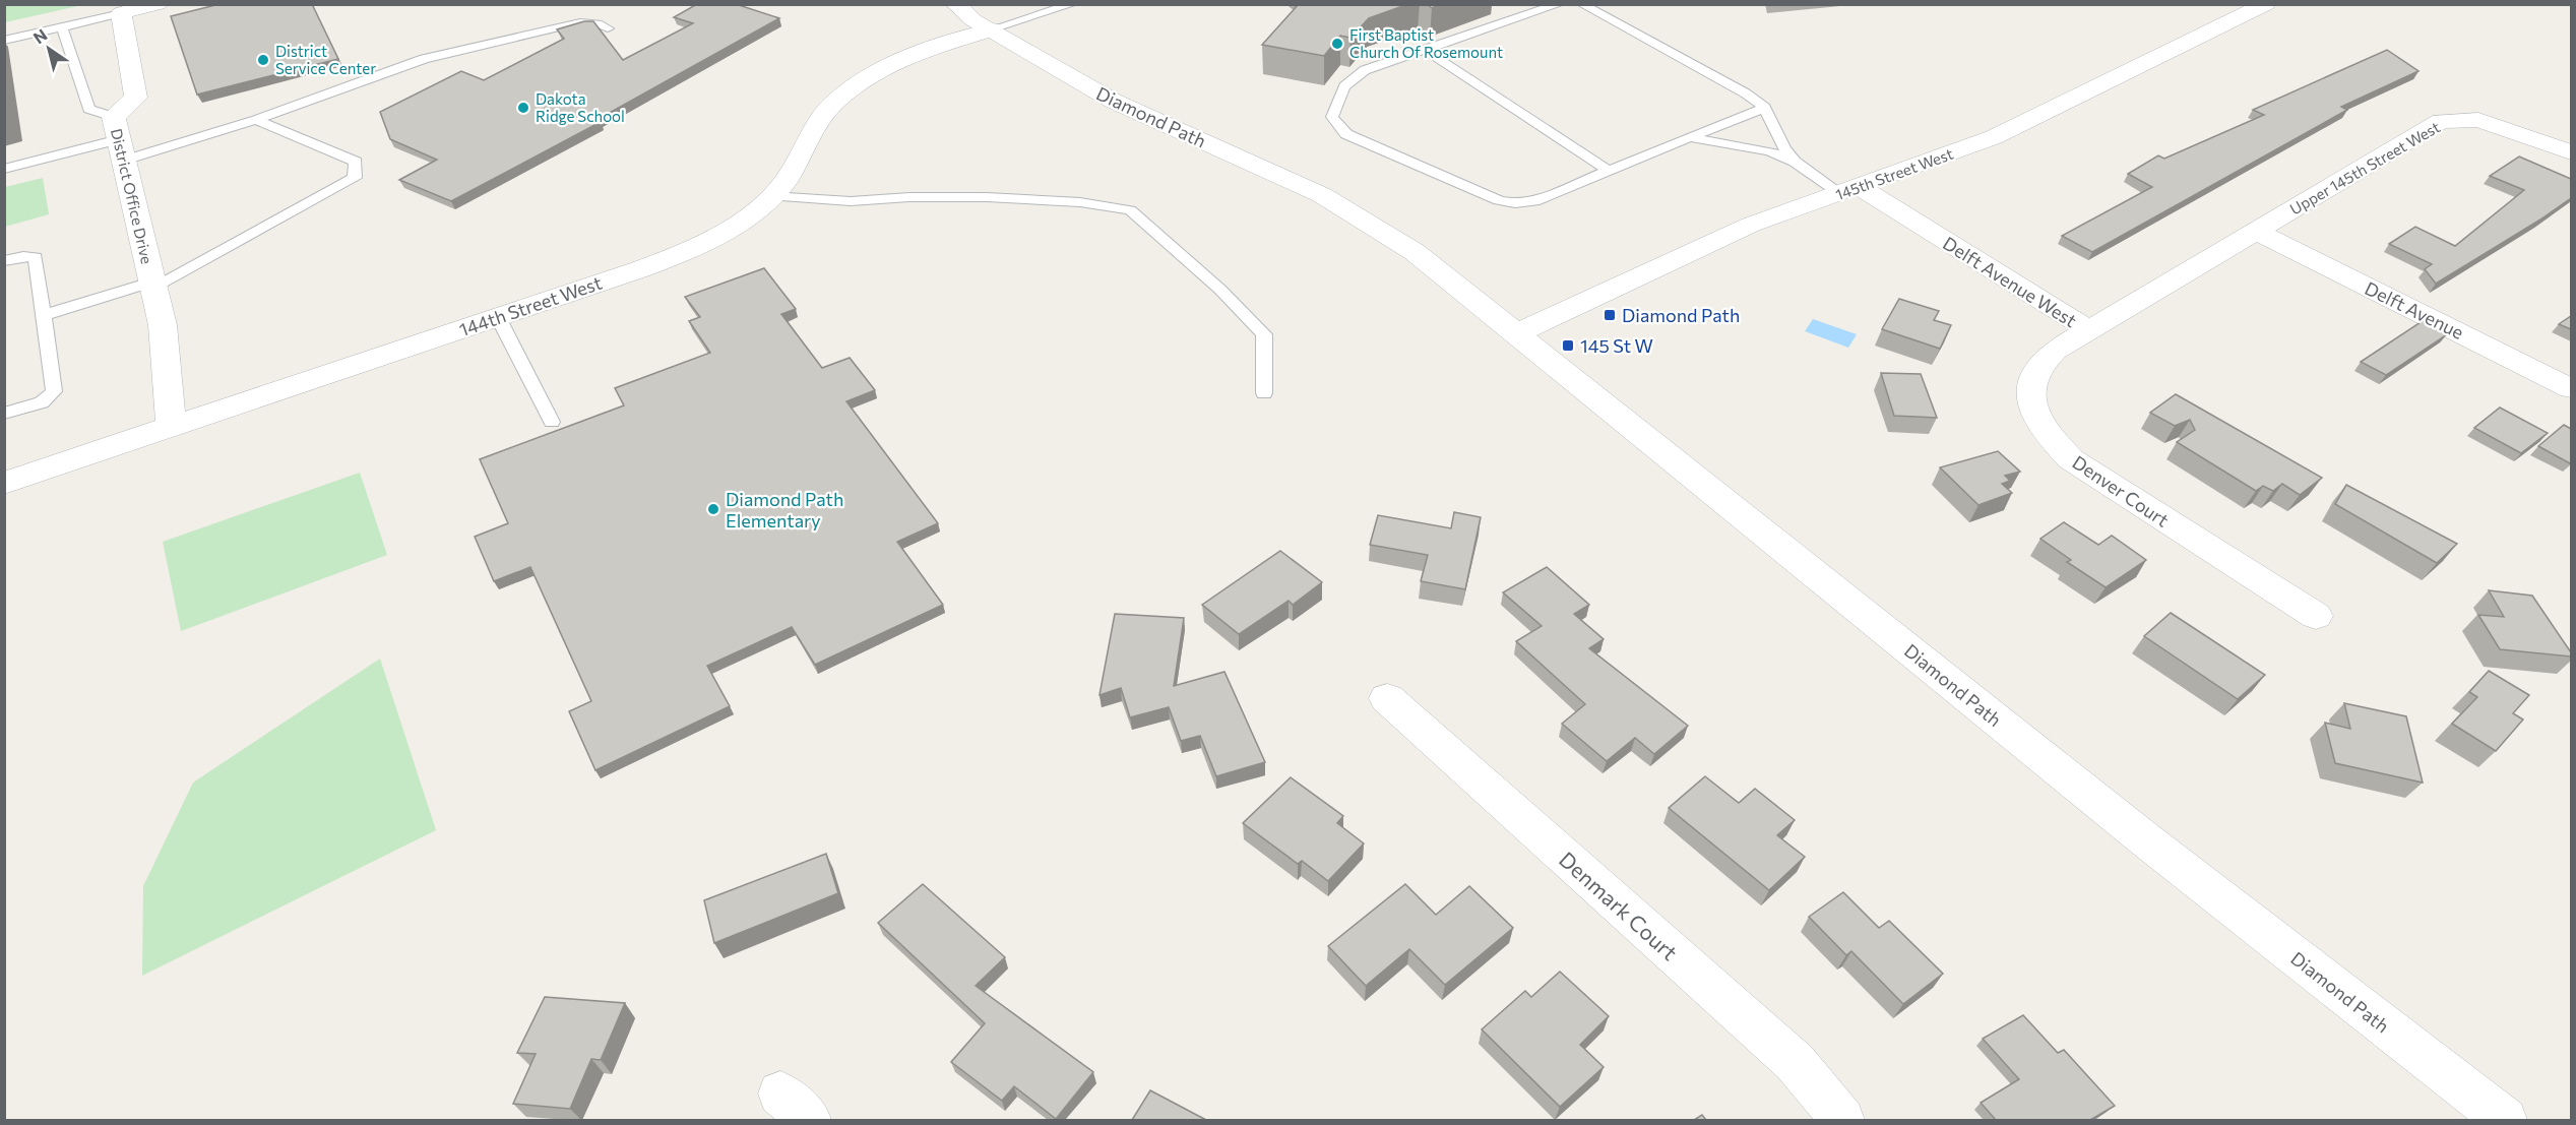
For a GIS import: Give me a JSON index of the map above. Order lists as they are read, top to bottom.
{
  "streets": {
    "street": [
      "Diamond Path",
      "Upper 145th Street West",
      "145th Street West",
      "District Office Drive",
      "Delft Avenue West",
      "144th Street West",
      "Delft Avenue",
      "Denver Court",
      "Denmark Court"
    ]
  },
  "crossings": [
    ["Diamond Path", "145th Street West"],
    ["Diamond Path", "144th Street West"],
    ["Upper 145th Street West", "Delft Avenue West"],
    ["Upper 145th Street West", "Delft Avenue"],
    ["145th Street West", "Delft Avenue West"],
    ["District Office Drive", "144th Street West"],
    ["Delft Avenue West", "Delft Avenue"],
    ["Delft Avenue West", "Denver Court"]
  ],
  "places": {
    "other": [
      "First Baptist Church Of Rosemount",
      "District Service Center",
      "Dakota Ridge School",
      "Diamond Path Elementary"
    ],
    "transit": ["Diamond Path", "145 St W"]
  },
  "north": "top left"
}
